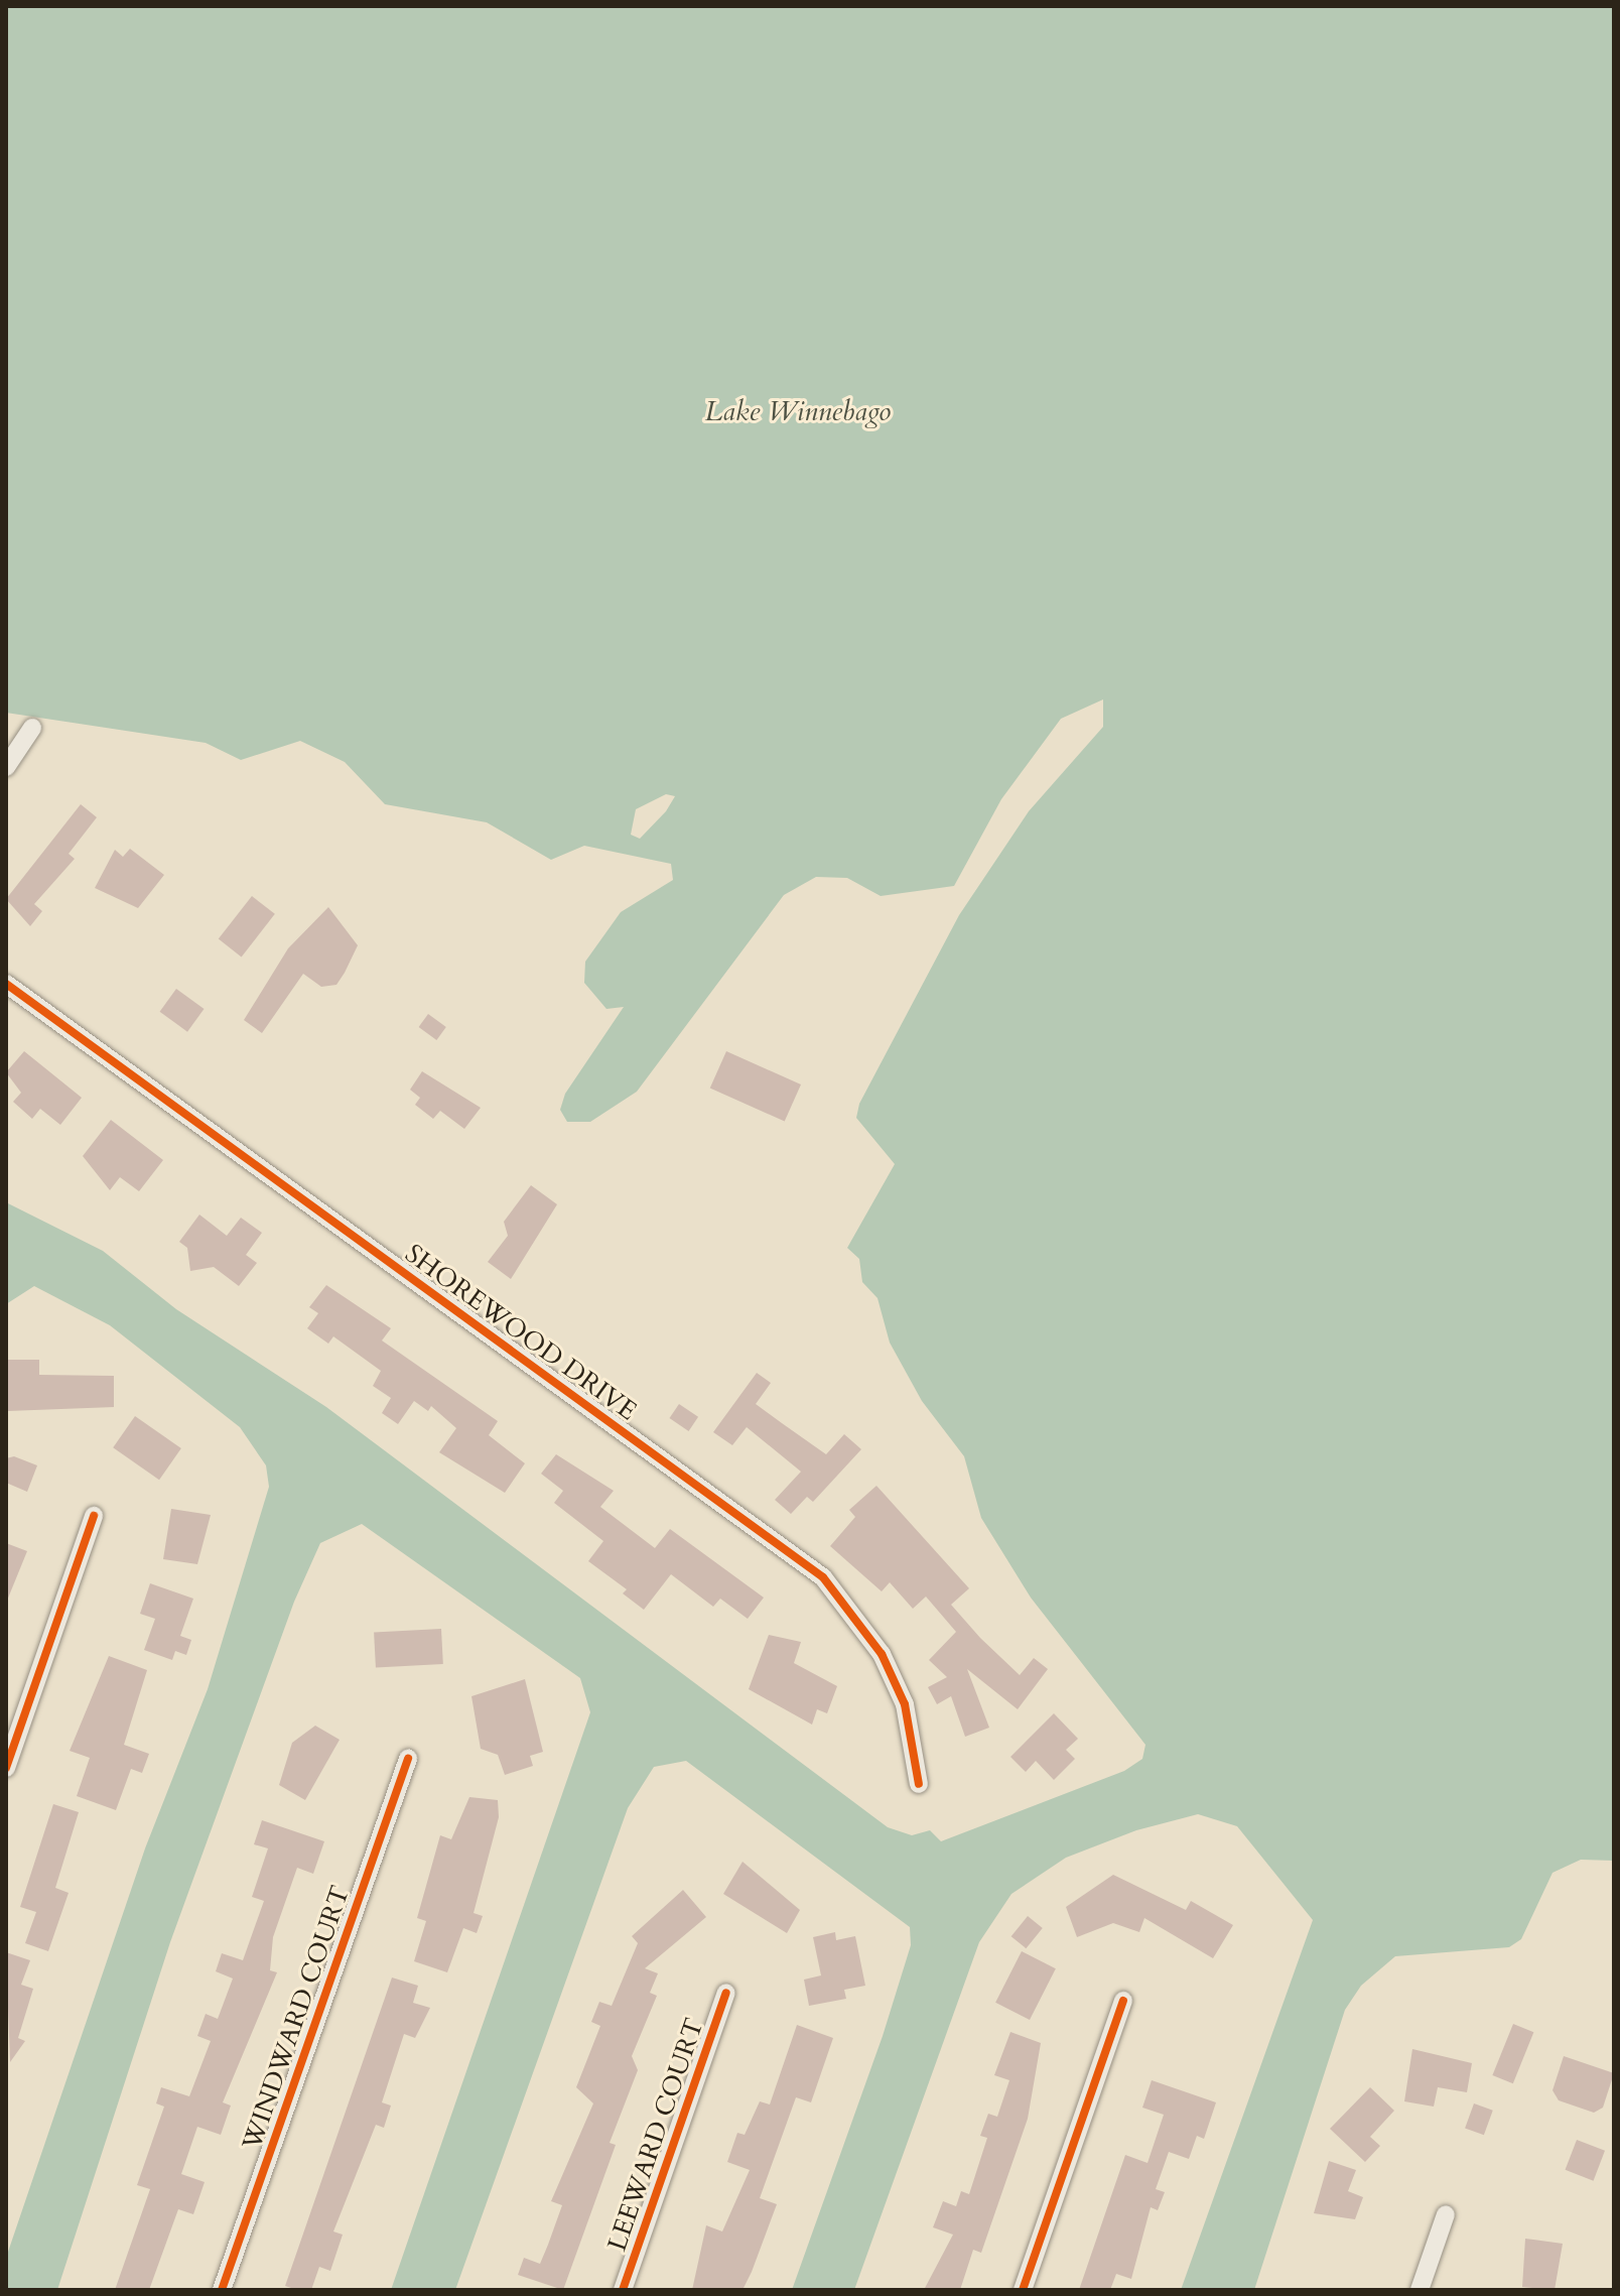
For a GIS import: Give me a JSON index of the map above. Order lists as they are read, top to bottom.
{
  "streets": {
    "street": ["SHOREWOOD DRIVE", "WINDWARD COURT", "LEEWARD COURT"]
  },
  "water": ["Lake Winnebago"]
}
